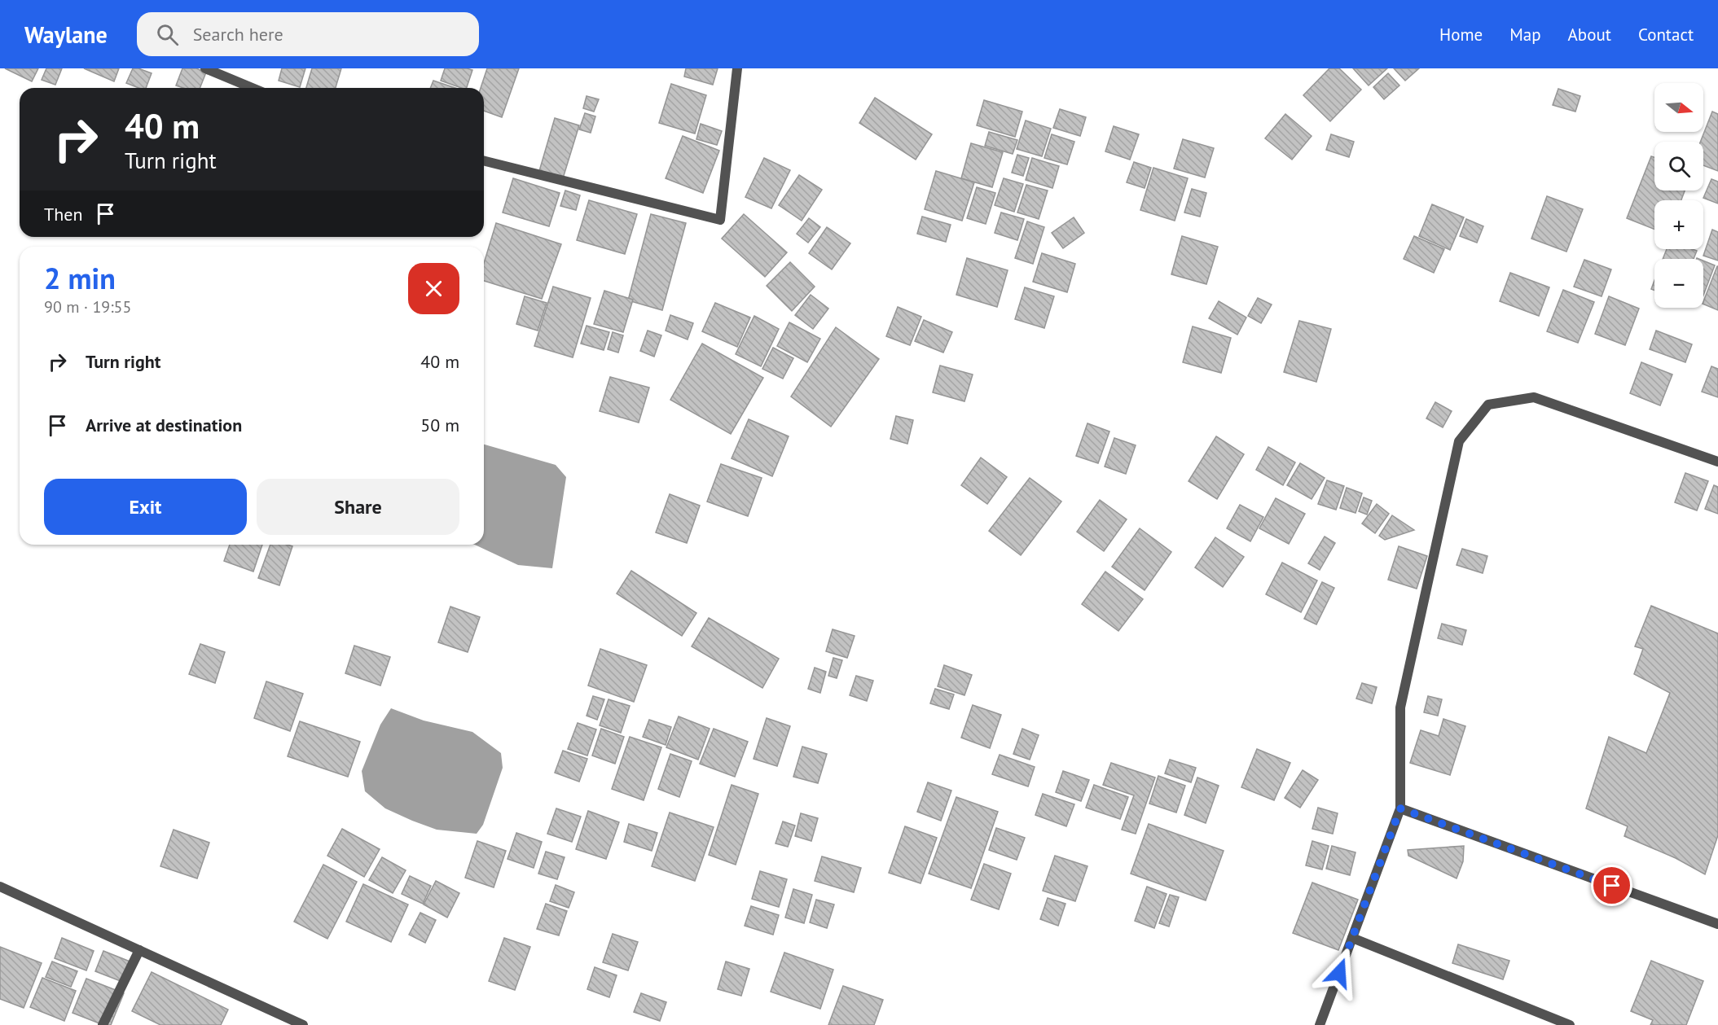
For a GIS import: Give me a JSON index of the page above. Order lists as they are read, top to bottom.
{
  "north": "right",
  "page": {
    "header": "Waylane",
    "search": "Search here",
    "nav": [
      "Home",
      "Map",
      "About",
      "Contact"
    ],
    "map_buttons": ["+", "−"],
    "turn": ["40 m", "Turn right"],
    "then": "Then",
    "heading": ["2 min", "90 m · 19:55"],
    "list": [
      {
        "name": "Turn right",
        "value": "40 m"
      },
      {
        "name": "Arrive at destination",
        "value": "50 m"
      }
    ],
    "buttons": ["Exit", "Share"]
  }
}
